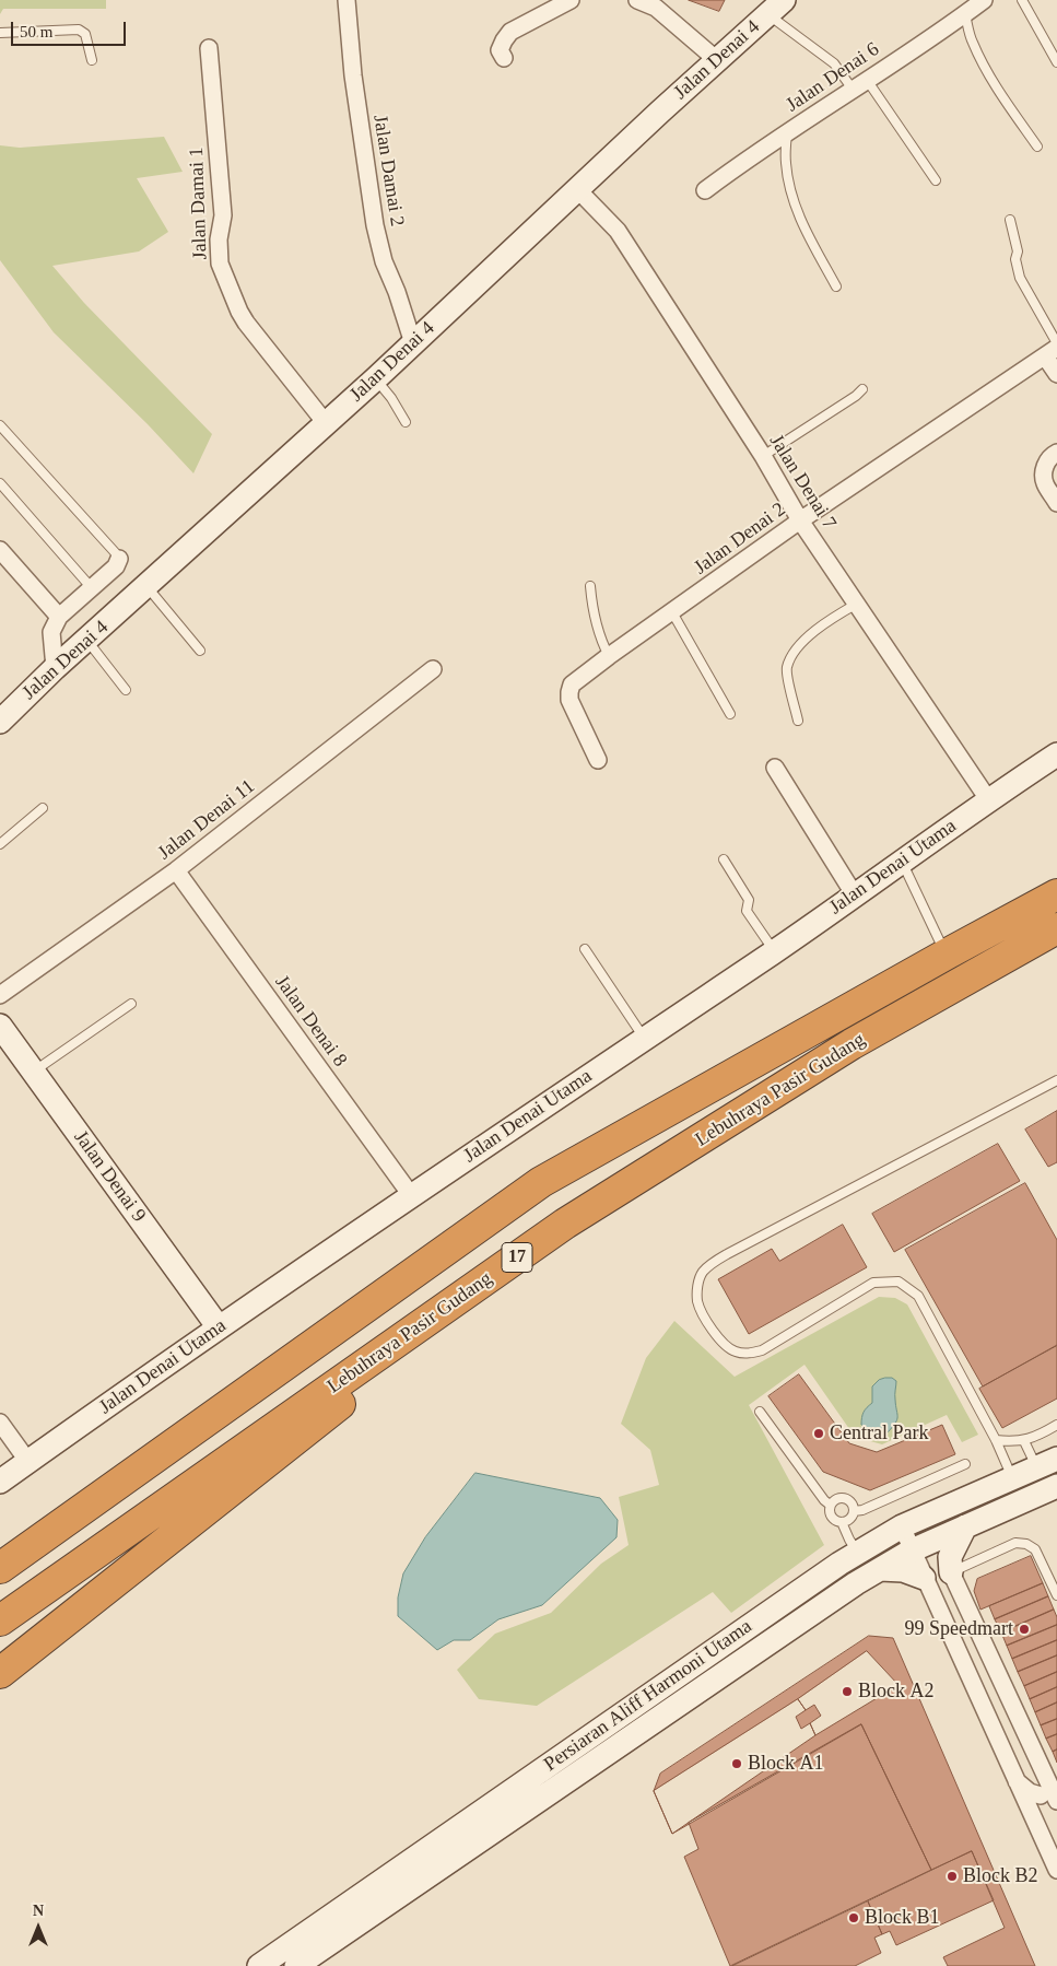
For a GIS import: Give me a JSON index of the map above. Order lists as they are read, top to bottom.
{
  "streets": {
    "highway": ["Lebuhraya Pasir Gudang", "17"],
    "street": [
      "Jalan Denai 4",
      "Jalan Denai 6",
      "Jalan Damai 2",
      "Jalan Damai 1",
      "Jalan Denai 7",
      "Jalan Denai 2",
      "Jalan Denai 11",
      "Jalan Denai Utama",
      "Jalan Denai 8",
      "Jalan Denai 9",
      "Persiaran Aliff Harmoni Utama"
    ]
  },
  "crossings": [
    ["Jalan Denai 4", "Jalan Damai 2"],
    ["Jalan Denai 4", "Jalan Damai 1"],
    ["Jalan Denai 4", "Jalan Denai 7"],
    ["Jalan Denai 7", "Jalan Denai 2"],
    ["Jalan Denai 7", "Jalan Denai Utama"],
    ["Jalan Denai 11", "Jalan Denai 8"],
    ["Jalan Denai Utama", "Jalan Denai 8"],
    ["Jalan Denai Utama", "Jalan Denai 9"]
  ],
  "places": [
    "Central Park",
    "99 Speedmart",
    "Block A2",
    "Block A1",
    "Block B2",
    "Block B1"
  ],
  "scale_bar": "50 m",
  "north": "top"
}
